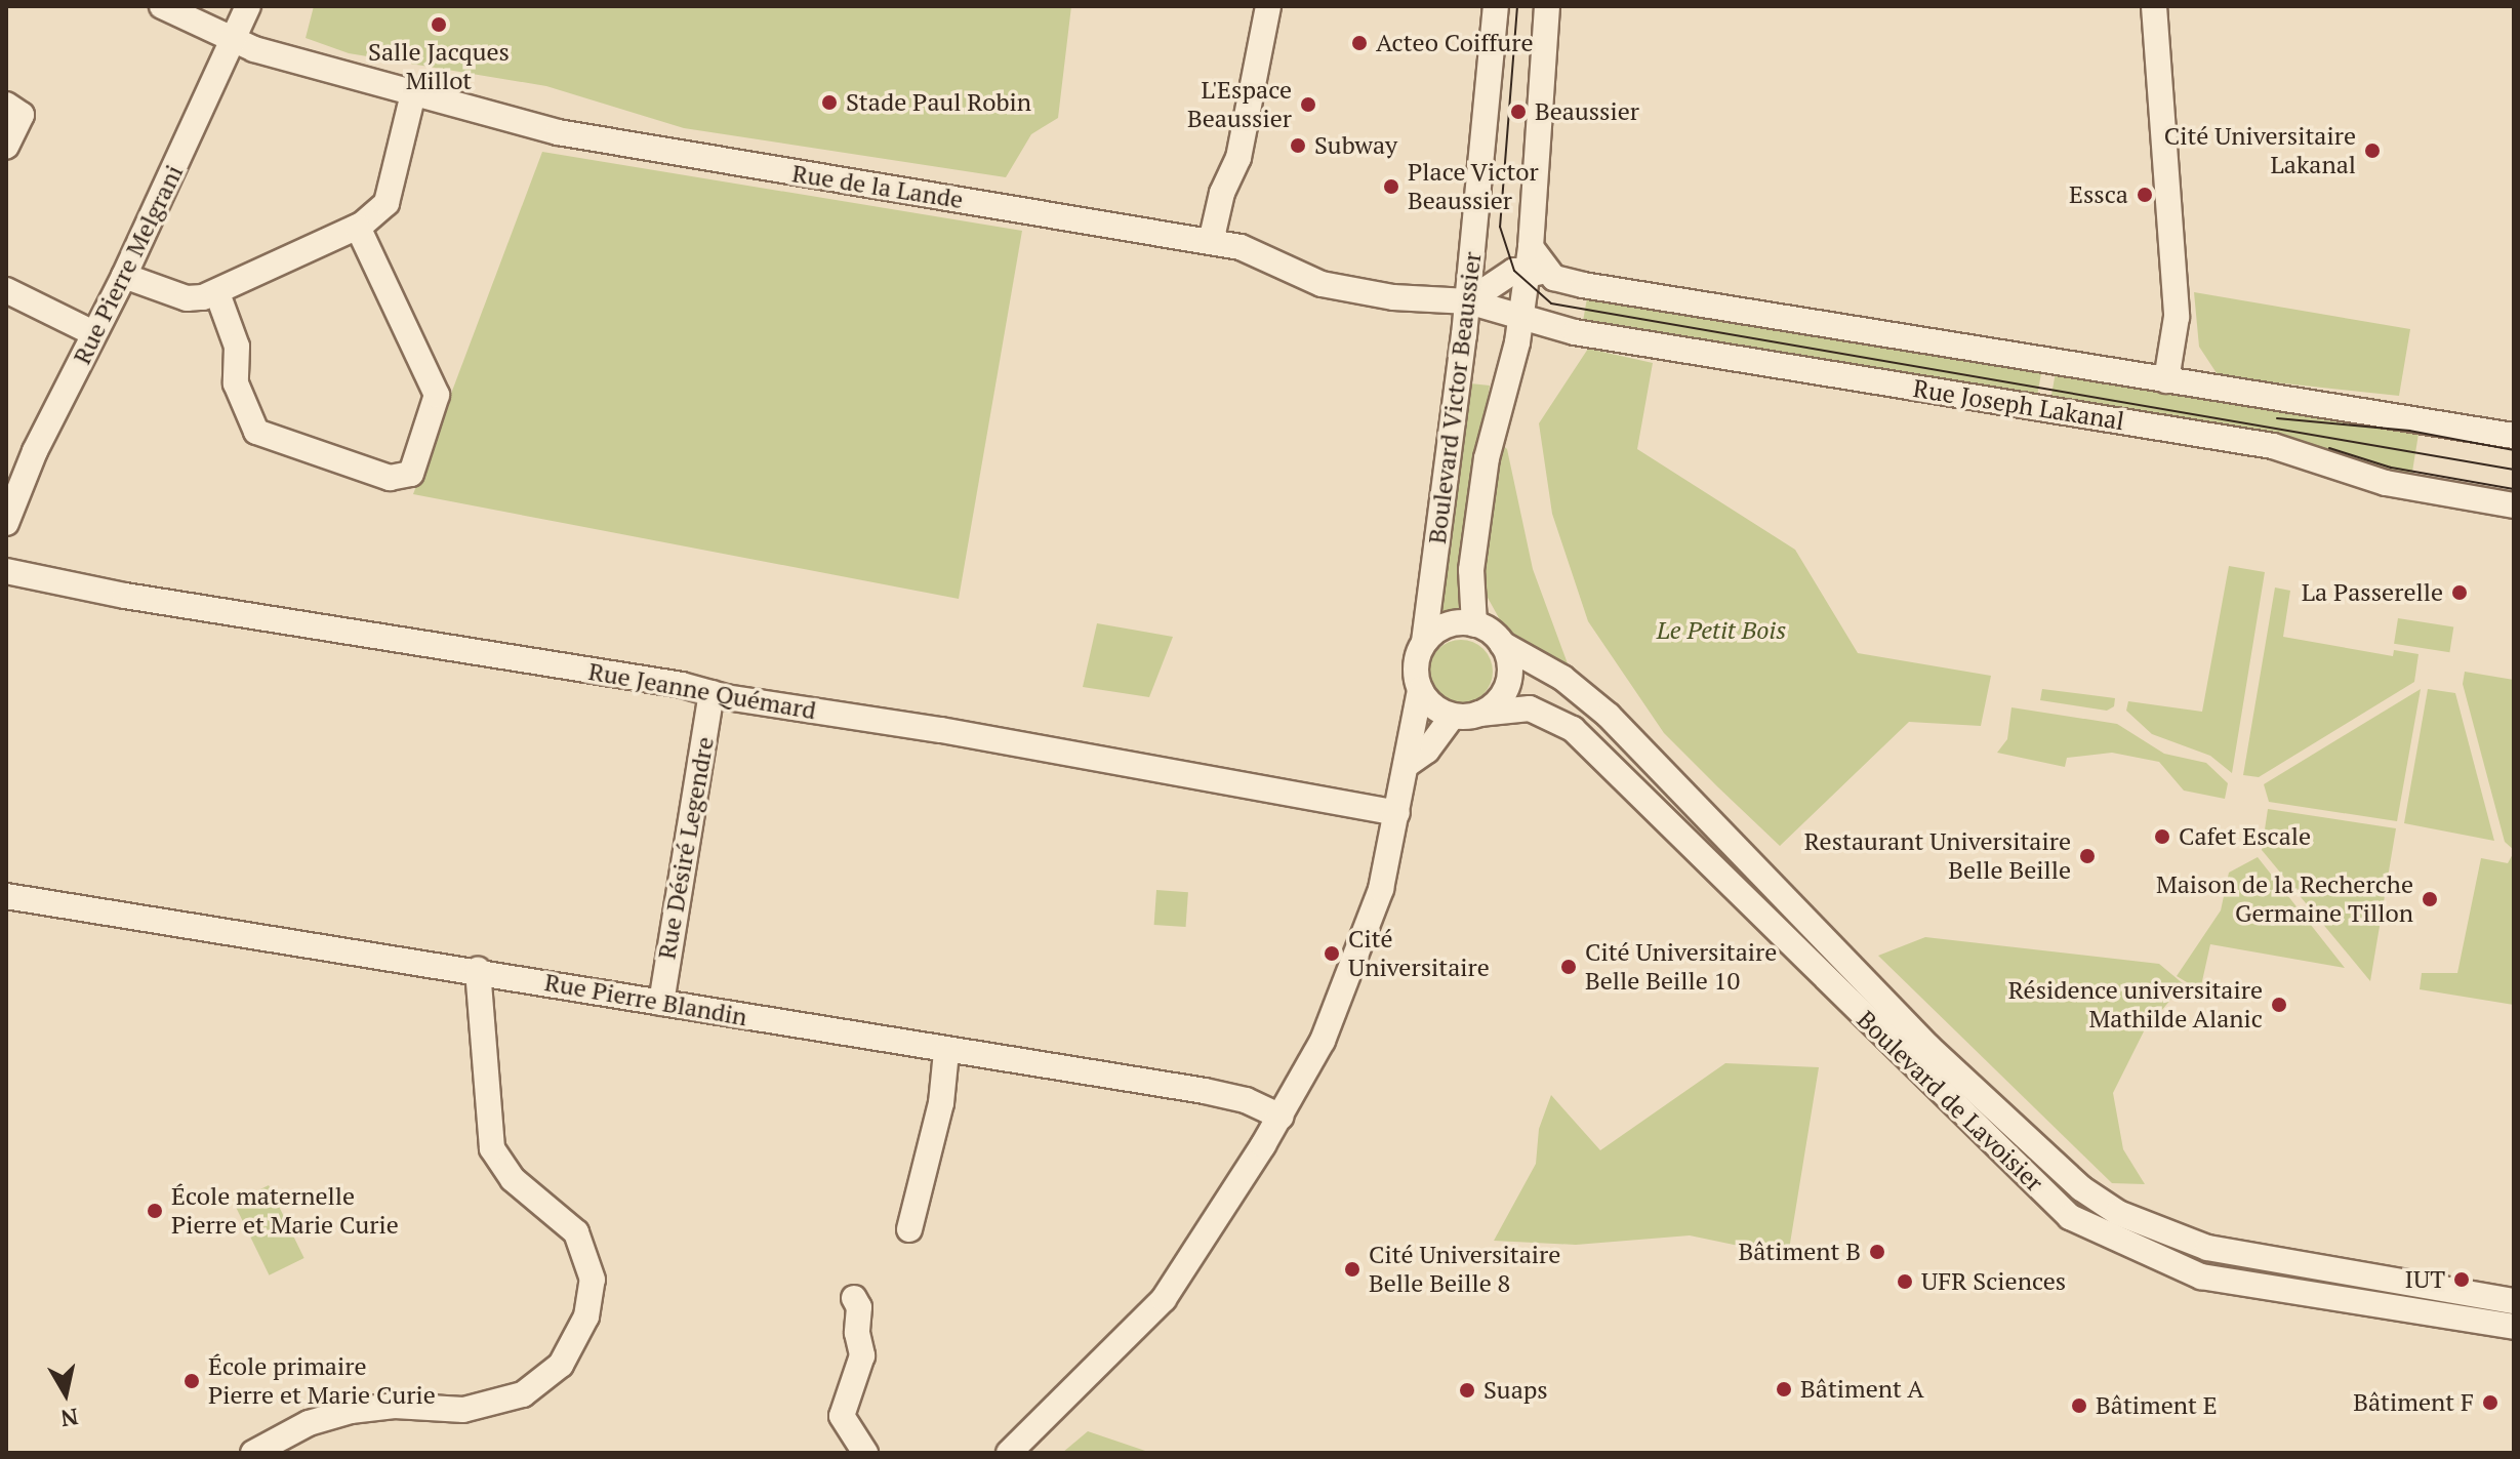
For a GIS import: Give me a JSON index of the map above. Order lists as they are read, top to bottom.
{
  "streets": {
    "street": [
      "Rue de la Lande",
      "Rue Pierre Melgrani",
      "Boulevard Victor Beaussier",
      "Rue Joseph Lakanal",
      "Rue Jeanne Quémard",
      "Rue Désiré Legendre",
      "Rue Pierre Blandin",
      "Boulevard de Lavoisier"
    ]
  },
  "crossings": [
    ["Rue de la Lande", "Rue Pierre Melgrani"],
    ["Rue de la Lande", "Boulevard Victor Beaussier"],
    ["Rue de la Lande", "Rue Joseph Lakanal"],
    ["Boulevard Victor Beaussier", "Rue Joseph Lakanal"],
    ["Boulevard Victor Beaussier", "Boulevard de Lavoisier"],
    ["Rue Jeanne Quémard", "Rue Désiré Legendre"],
    ["Rue Désiré Legendre", "Rue Pierre Blandin"]
  ],
  "parks": ["Le Petit Bois"],
  "places": [
    "Salle Jacques Millot",
    "Acteo Coiffure",
    "Stade Paul Robin",
    "L'Espace Beaussier",
    "Beaussier",
    "Subway",
    "Cité Universitaire Lakanal",
    "Place Victor Beaussier",
    "Essca",
    "La Passerelle",
    "Cafet Escale",
    "Restaurant Universitaire Belle Beille",
    "Maison de la Recherche Germaine Tillon",
    "Cité Universitaire",
    "Cité Universitaire Belle Beille 10",
    "Résidence universitaire Mathilde Alanic",
    "École maternelle Pierre et Marie Curie",
    "Bâtiment B",
    "Cité Universitaire Belle Beille 8",
    "IUT",
    "UFR Sciences",
    "École primaire Pierre et Marie Curie",
    "Bâtiment A",
    "Suaps",
    "Bâtiment F",
    "Bâtiment E"
  ],
  "north": "bottom"
}
